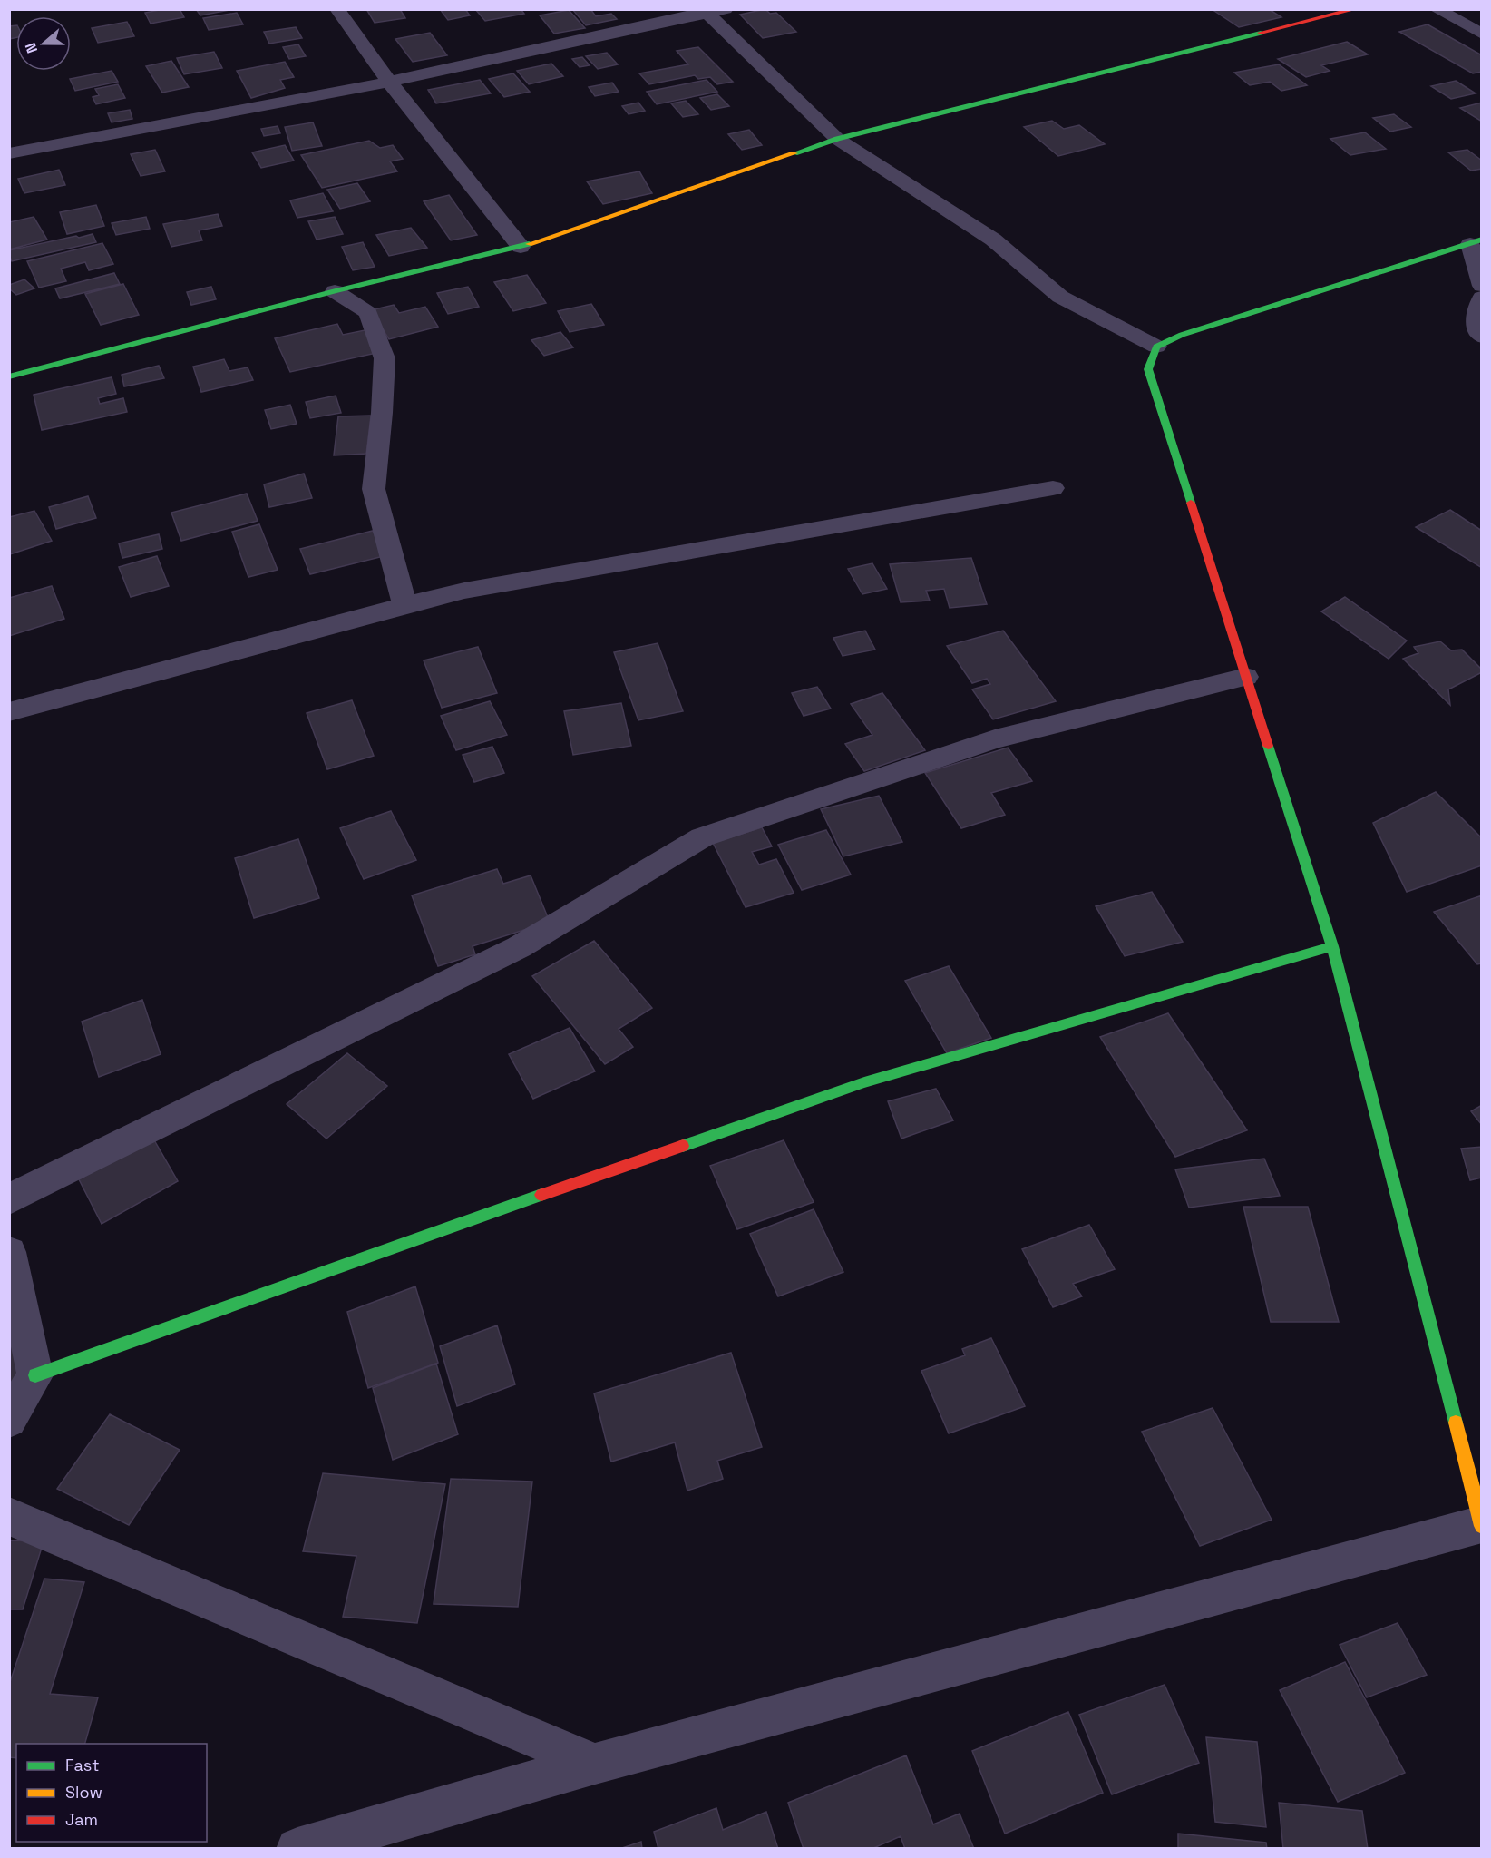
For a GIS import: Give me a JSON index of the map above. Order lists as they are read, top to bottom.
{
  "legend": ["Fast", "Slow", "Jam"],
  "north": "left"
}
